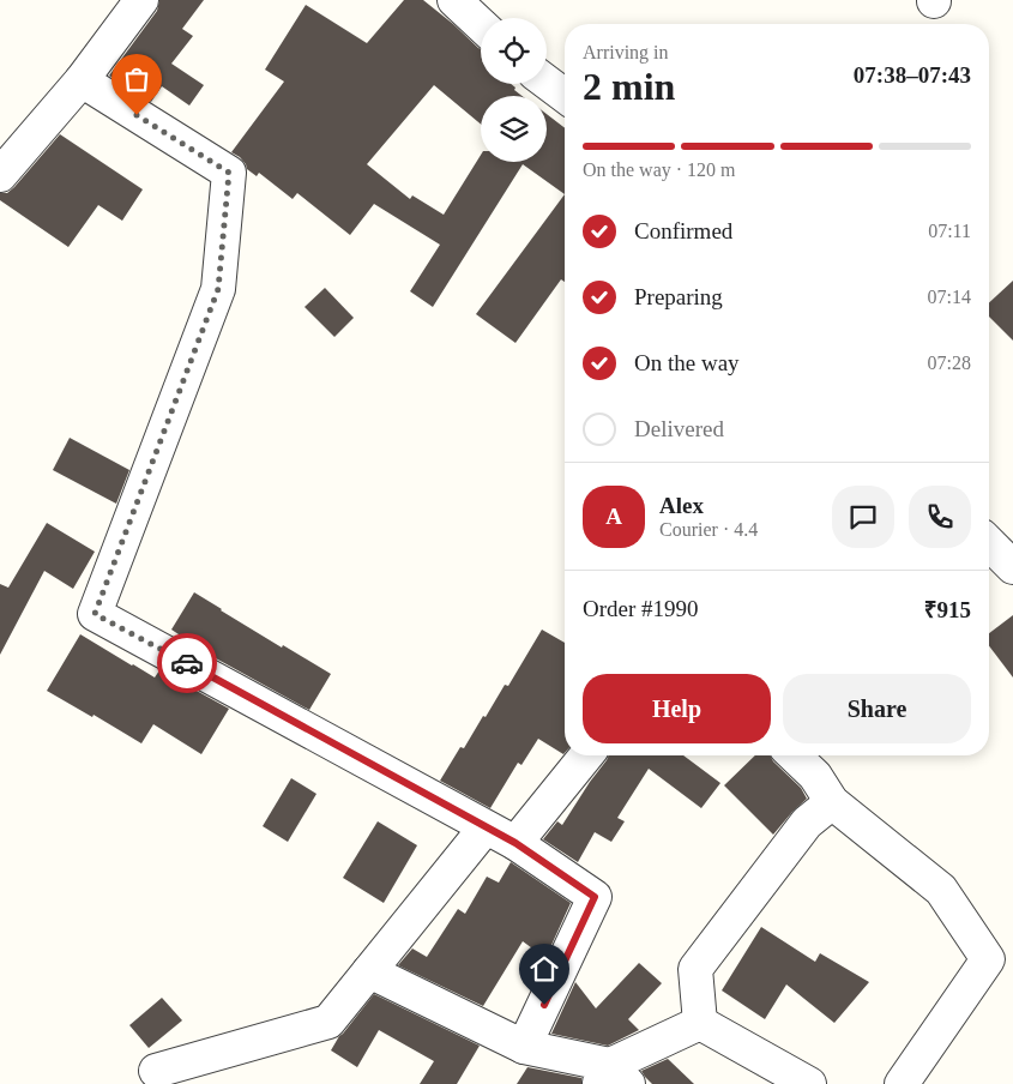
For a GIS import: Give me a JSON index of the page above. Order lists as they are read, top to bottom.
{
  "page": {
    "heading": ["2 min", "Arriving in", "07:38–07:43"],
    "panel": [
      "Alex",
      "Courier · 4.4",
      "Order #1990",
      "₹915"
    ],
    "bar": "On the way · 120 m",
    "list": [
      ["Confirmed", "07:11"],
      ["Preparing", "07:14"],
      ["On the way", "07:28"],
      "Delivered"
    ],
    "round": "A",
    "buttons": ["Help", "Share"]
  }
}
